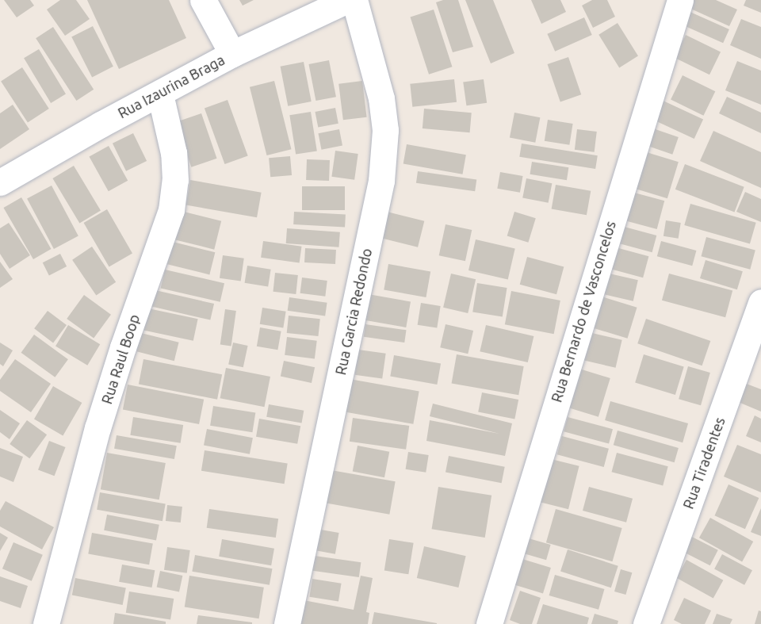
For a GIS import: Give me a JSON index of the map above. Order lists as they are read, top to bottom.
{
  "streets": {
    "street": [
      "Rua Izaurina Braga",
      "Rua Garcia Redondo",
      "Rua Bernardo de Vasconcelos",
      "Rua Raul Boop",
      "Rua Tiradentes"
    ]
  },
  "crossings": [
    ["Rua Izaurina Braga", "Rua Raul Boop"]
  ]
}
